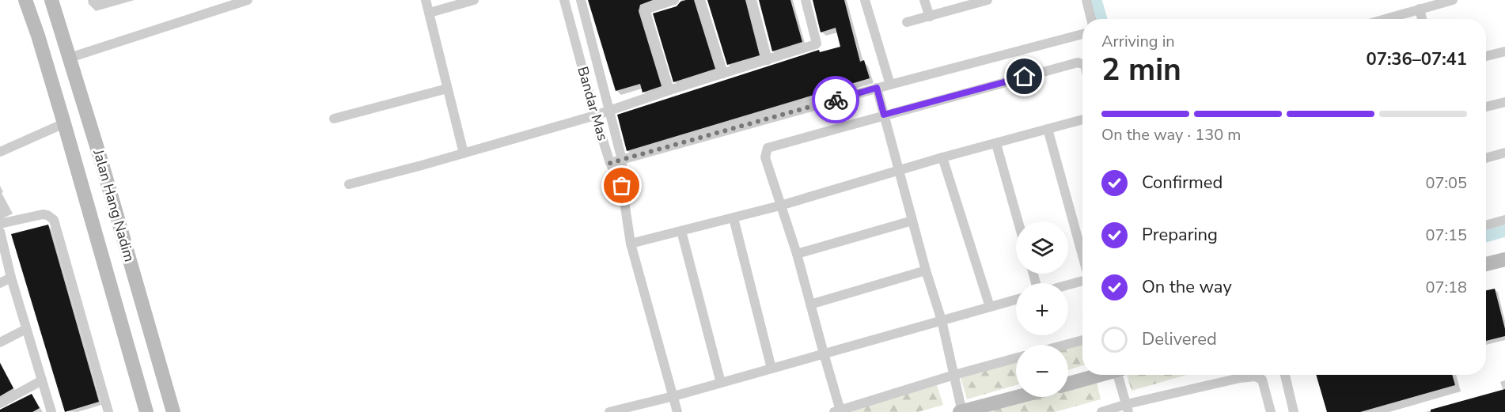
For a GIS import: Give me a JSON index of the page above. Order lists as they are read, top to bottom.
{
  "streets": {
    "street": ["Bandar Mas", "Jalan Hang Nadim"]
  },
  "page": {
    "heading": ["2 min", "Arriving in", "07:36–07:41"],
    "bar": "On the way · 130 m",
    "list": [
      ["Confirmed", "07:05"],
      ["Preparing", "07:15"],
      ["On the way", "07:18"],
      "Delivered"
    ],
    "map_buttons": ["+", "−"]
  }
}
